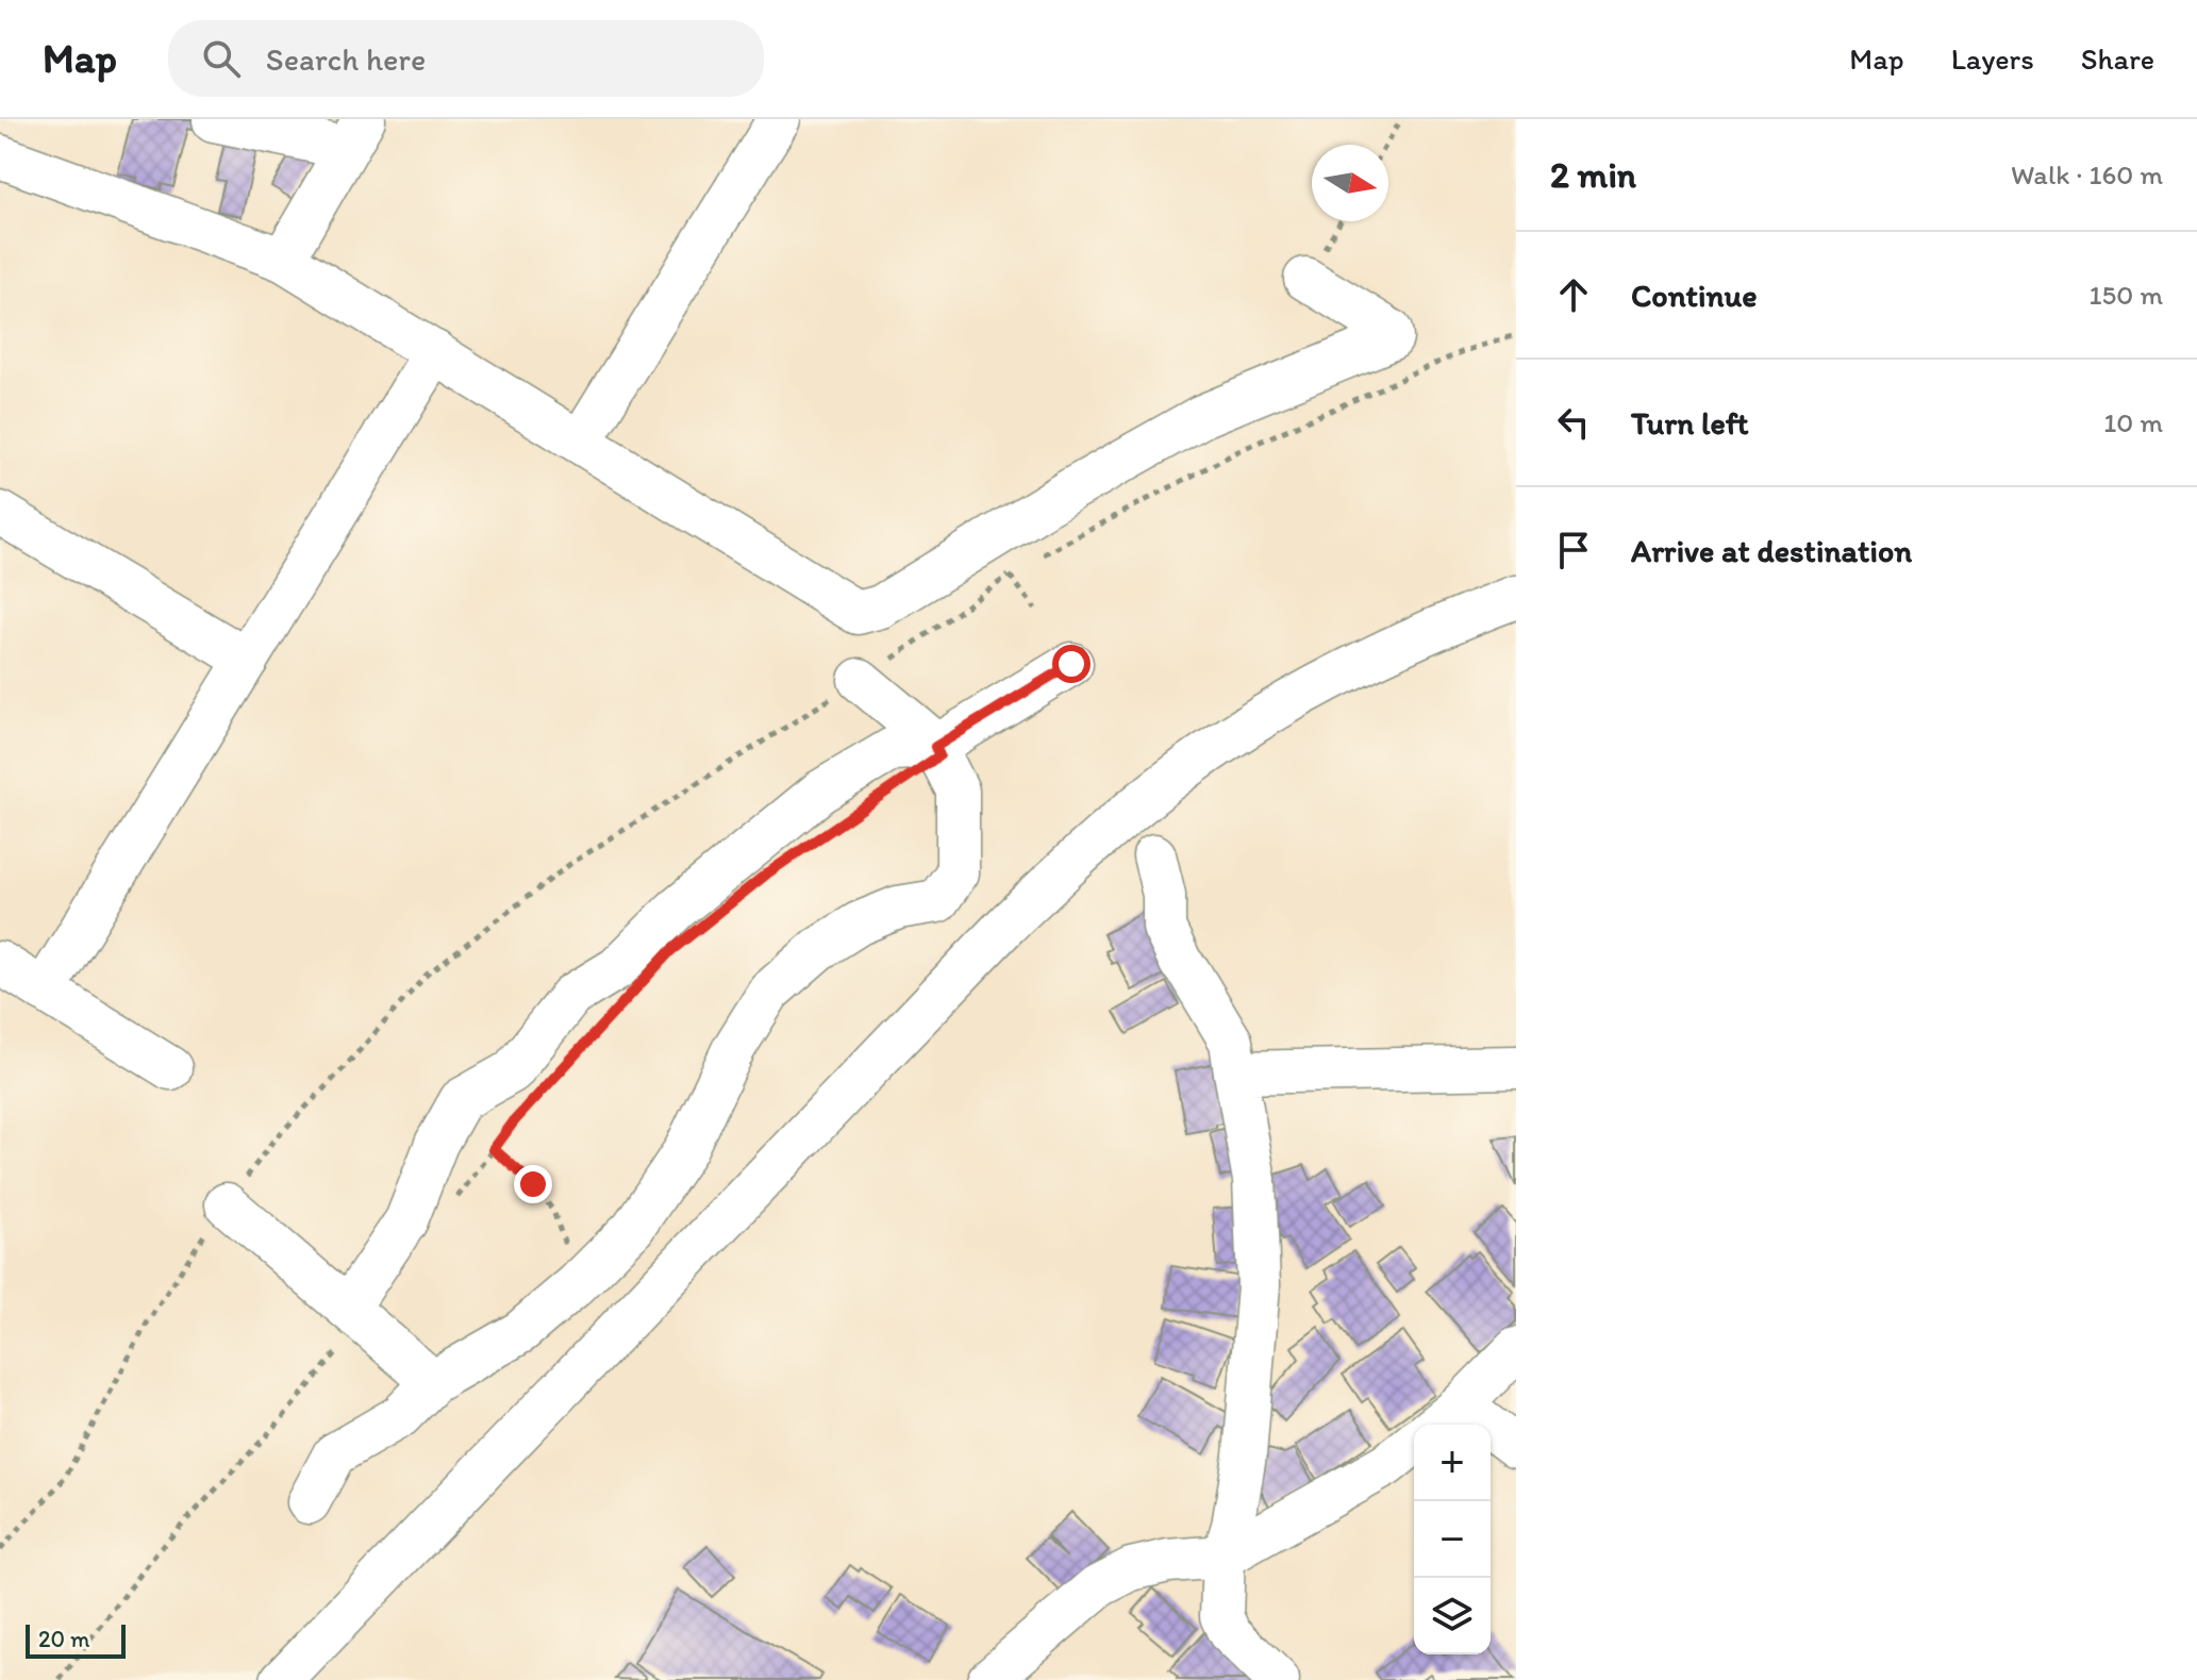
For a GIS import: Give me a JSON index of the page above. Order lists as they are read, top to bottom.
{
  "scale_bar": "20 m",
  "north": "right",
  "page": {
    "header": "Map",
    "search": "Search here",
    "nav": ["Map", "Layers", "Share"],
    "heading": ["2 min", "Walk · 160 m"],
    "list": [
      ["Continue", "150 m"],
      ["Turn left", "10 m"],
      "Arrive at destination"
    ],
    "map_buttons": ["+", "−"],
    "scale": "20 m"
  }
}
